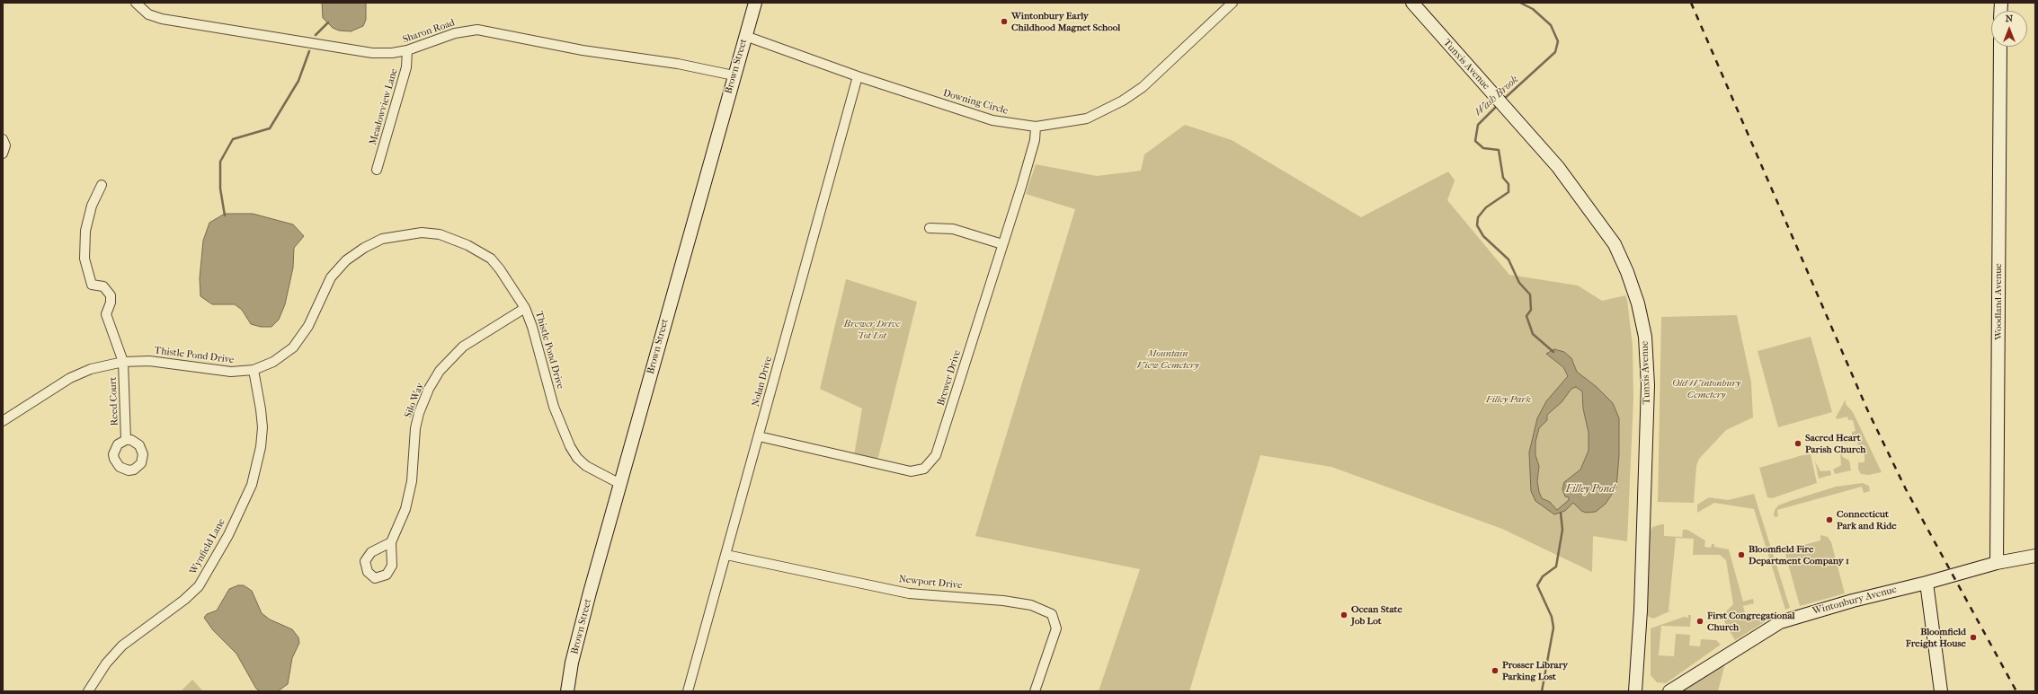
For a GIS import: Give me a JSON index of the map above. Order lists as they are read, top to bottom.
{
  "streets": {
    "street": [
      "Sharon Road",
      "Tunxis Avenue",
      "Brown Street",
      "Downing Circle",
      "Meadowview Lane",
      "Woodland Avenue",
      "Thistle Pond Drive",
      "Brewer Drive",
      "Nolan Drive",
      "Silo Way",
      "Reed Court",
      "Wynfield Lane",
      "Newport Drive",
      "Wintonbury Avenue"
    ]
  },
  "crossings": [
    ["Sharon Road", "Brown Street"],
    ["Sharon Road", "Meadowview Lane"],
    ["Brown Street", "Downing Circle"],
    ["Brown Street", "Thistle Pond Drive"],
    ["Downing Circle", "Brewer Drive"],
    ["Downing Circle", "Nolan Drive"],
    ["Woodland Avenue", "Wintonbury Avenue"],
    ["Thistle Pond Drive", "Silo Way"],
    ["Thistle Pond Drive", "Reed Court"],
    ["Thistle Pond Drive", "Wynfield Lane"],
    ["Brewer Drive", "Nolan Drive"],
    ["Nolan Drive", "Newport Drive"]
  ],
  "water": ["Wash Brook", "Filley Pond"],
  "parks": [
    "Brewer Drive Tot Lot",
    "Mountain View Cemetery",
    "Old Wintonbury Cemetery",
    "Filley Park"
  ],
  "places": [
    "Wintonbury Early Childhood Magnet School",
    "Sacred Heart Parish Church",
    "Connecticut Park and Ride",
    "Bloomfield Fire Department Company 1",
    "Ocean State Job Lot",
    "First Congregational Church",
    "Bloomfield Freight House",
    "Prosser Library Parking Lost"
  ],
  "north": "top"
}
